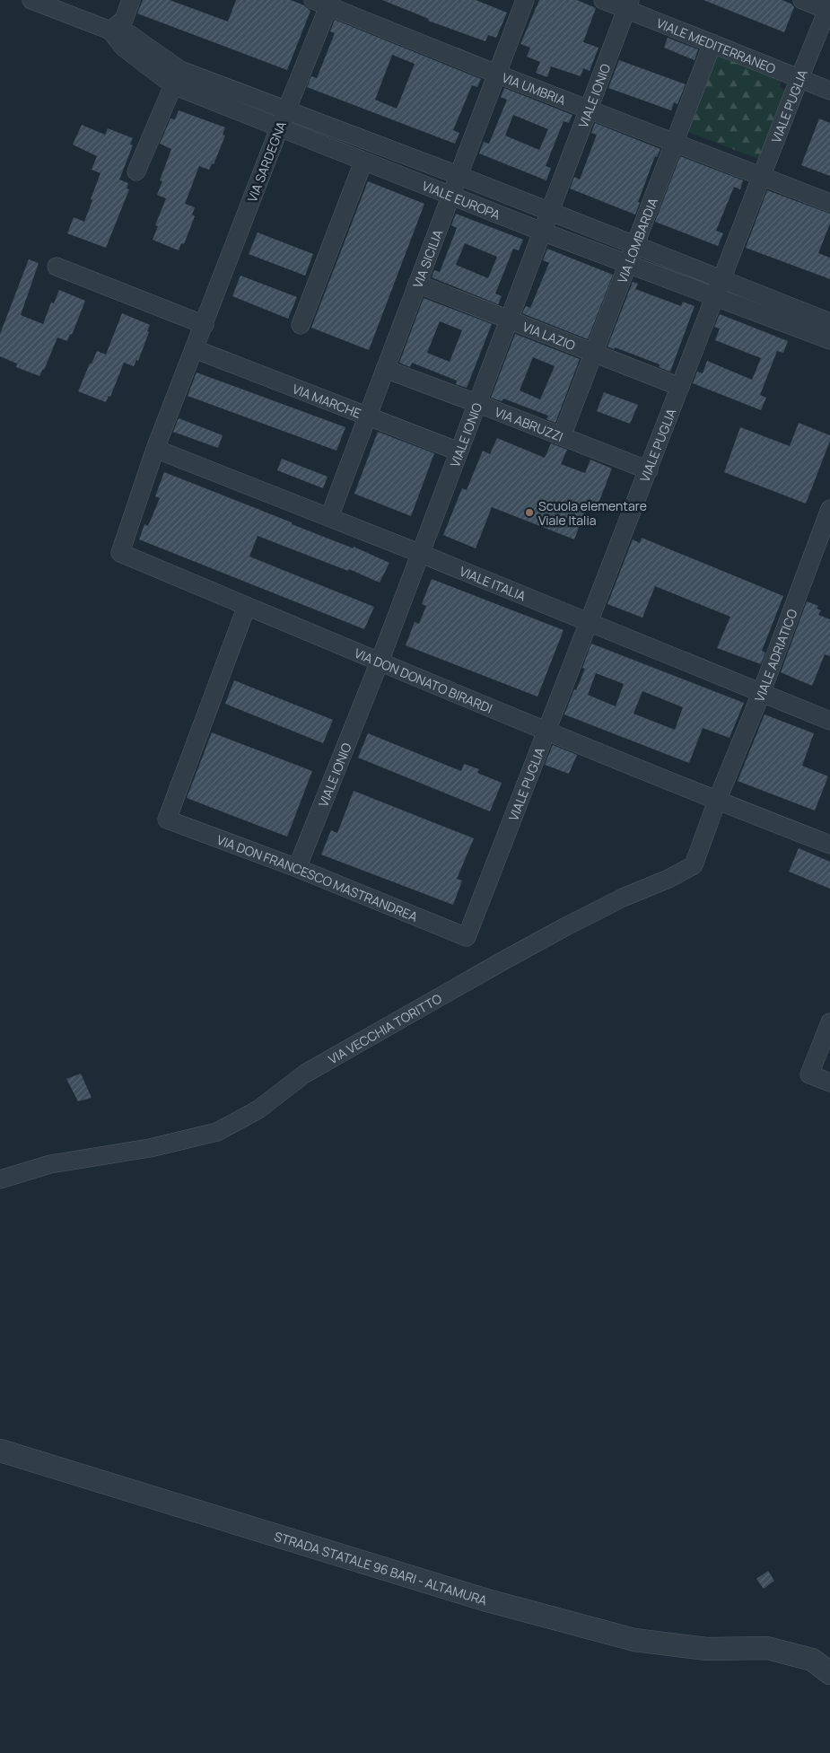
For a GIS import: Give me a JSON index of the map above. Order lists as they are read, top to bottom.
{
  "streets": {
    "street": [
      "VIALE MEDITERRANEO",
      "VIA UMBRIA",
      "VIALE IONIO",
      "VIALE PUGLIA",
      "VIA SARDEGNA",
      "VIALE EUROPA",
      "VIA LOMBARDIA",
      "VIA SICILIA",
      "VIA LAZIO",
      "VIA MARCHE",
      "VIA ABRUZZI",
      "VIALE ITALIA",
      "VIALE ADRIATICO",
      "VIA DON DONATO BIRARDI",
      "VIA DON FRANCESCO MASTRANDREA",
      "VIA VECCHIA TORITTO",
      "STRADA STATALE 96 BARI - ALTAMURA"
    ]
  },
  "crossings": [
    ["VIALE MEDITERRANEO", "VIALE IONIO"],
    ["VIALE MEDITERRANEO", "VIALE PUGLIA"],
    ["VIALE MEDITERRANEO", "VIA LOMBARDIA"],
    ["VIA UMBRIA", "VIALE IONIO"],
    ["VIA UMBRIA", "VIALE PUGLIA"],
    ["VIA UMBRIA", "VIA SARDEGNA"],
    ["VIA UMBRIA", "VIA LOMBARDIA"],
    ["VIA UMBRIA", "VIA SICILIA"],
    ["VIALE IONIO", "VIALE EUROPA"],
    ["VIALE IONIO", "VIA LAZIO"],
    ["VIALE IONIO", "VIA MARCHE"],
    ["VIALE IONIO", "VIA ABRUZZI"],
    ["VIALE IONIO", "VIALE ITALIA"],
    ["VIALE IONIO", "VIA DON DONATO BIRARDI"],
    ["VIALE IONIO", "VIA DON FRANCESCO MASTRANDREA"],
    ["VIALE PUGLIA", "VIALE EUROPA"],
    ["VIALE PUGLIA", "VIA LAZIO"],
    ["VIALE PUGLIA", "VIA ABRUZZI"],
    ["VIALE PUGLIA", "VIALE ITALIA"],
    ["VIALE PUGLIA", "VIA DON DONATO BIRARDI"],
    ["VIALE PUGLIA", "VIA DON FRANCESCO MASTRANDREA"],
    ["VIA SARDEGNA", "VIALE EUROPA"],
    ["VIA SARDEGNA", "VIA MARCHE"],
    ["VIA SARDEGNA", "VIALE ITALIA"],
    ["VIA SARDEGNA", "VIA DON DONATO BIRARDI"],
    ["VIALE EUROPA", "VIA LOMBARDIA"],
    ["VIALE EUROPA", "VIA SICILIA"],
    ["VIA LOMBARDIA", "VIA LAZIO"],
    ["VIA LOMBARDIA", "VIA ABRUZZI"],
    ["VIA SICILIA", "VIA LAZIO"],
    ["VIA SICILIA", "VIA MARCHE"],
    ["VIA SICILIA", "VIA ABRUZZI"],
    ["VIA SICILIA", "VIALE ITALIA"],
    ["VIALE ITALIA", "VIALE ADRIATICO"],
    ["VIALE ITALIA", "VIA DON DONATO BIRARDI"],
    ["VIALE ADRIATICO", "VIA DON DONATO BIRARDI"],
    ["VIALE ADRIATICO", "VIA VECCHIA TORITTO"],
    ["VIA DON DONATO BIRARDI", "VIA DON FRANCESCO MASTRANDREA"],
    ["VIA DON DONATO BIRARDI", "VIA VECCHIA TORITTO"]
  ],
  "places": ["Scuola elementare Viale Italia"]
}
